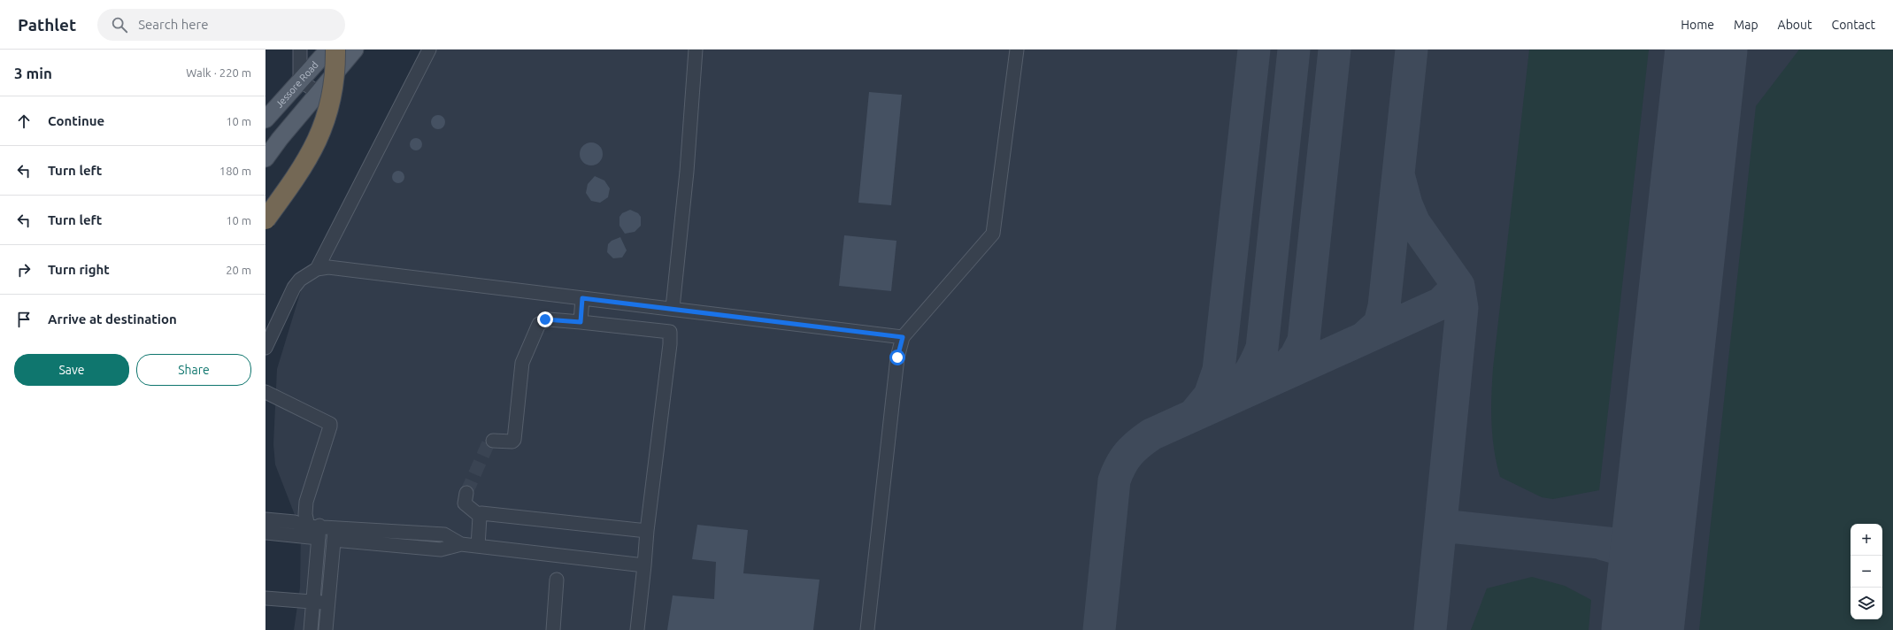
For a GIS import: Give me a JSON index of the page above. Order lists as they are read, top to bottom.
{
  "streets": {
    "main road": ["Jessore Road"]
  },
  "page": {
    "header": "Pathlet",
    "search": "Search here",
    "nav": [
      "Home",
      "Map",
      "About",
      "Contact"
    ],
    "heading": ["3 min", "Walk · 220 m"],
    "list": [
      ["Continue", "10 m"],
      ["Turn left", "180 m"],
      ["Turn left", "10 m"],
      ["Turn right", "20 m"],
      "Arrive at destination"
    ],
    "buttons": ["Save", "Share"],
    "map_buttons": ["+", "−"]
  }
}
